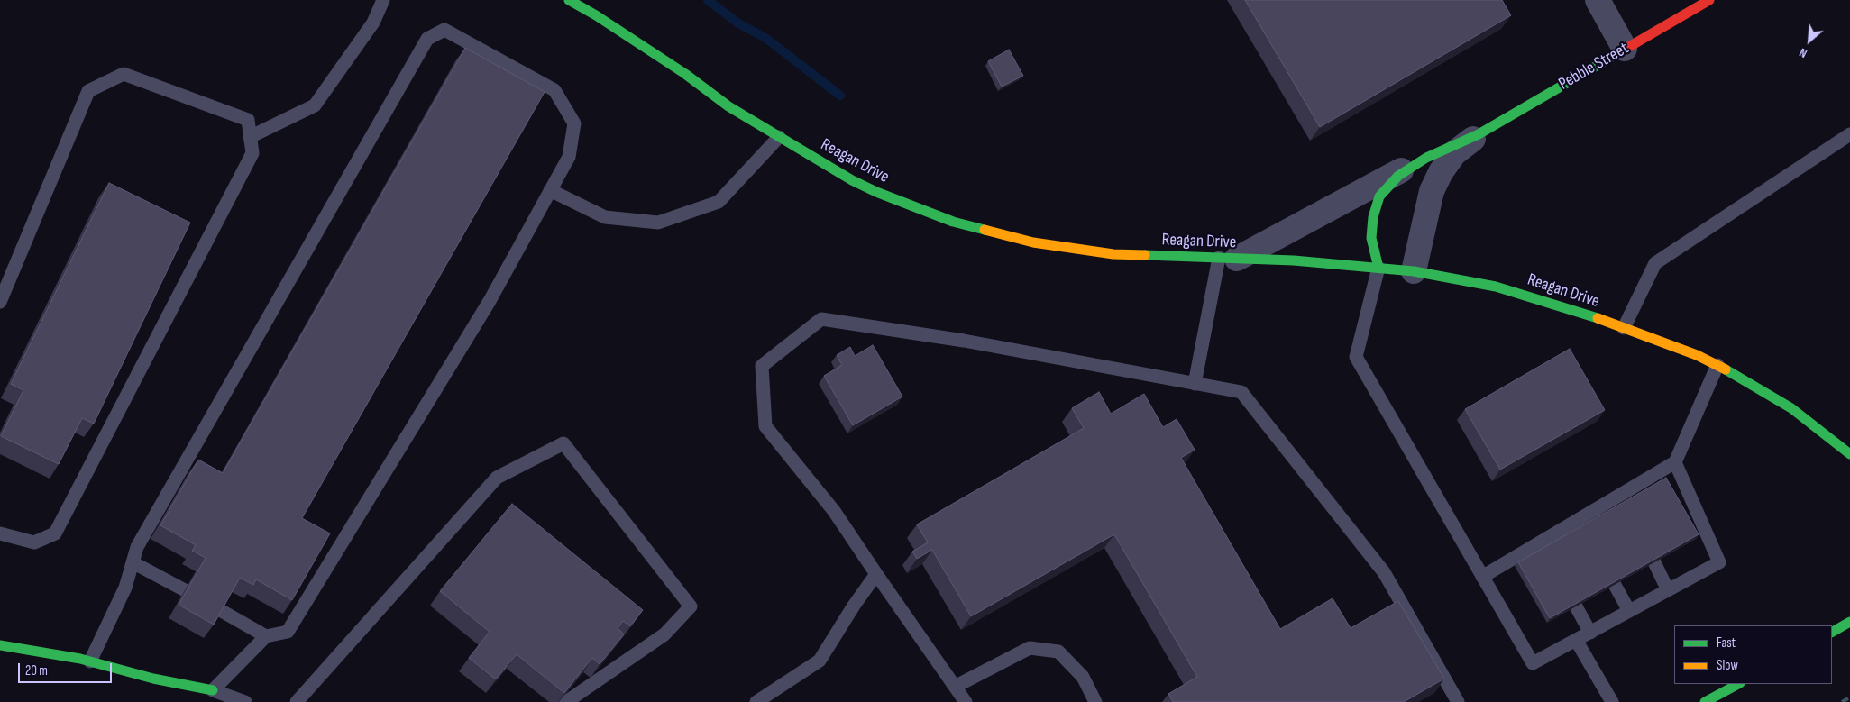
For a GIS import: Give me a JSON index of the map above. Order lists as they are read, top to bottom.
{
  "streets": {
    "street": ["Pebble Street", "Reagan Drive"]
  },
  "crossings": [
    ["Pebble Street", "Reagan Drive"]
  ],
  "legend": ["Fast", "Slow"],
  "scale_bar": "20 m",
  "north": "bottom left"
}
